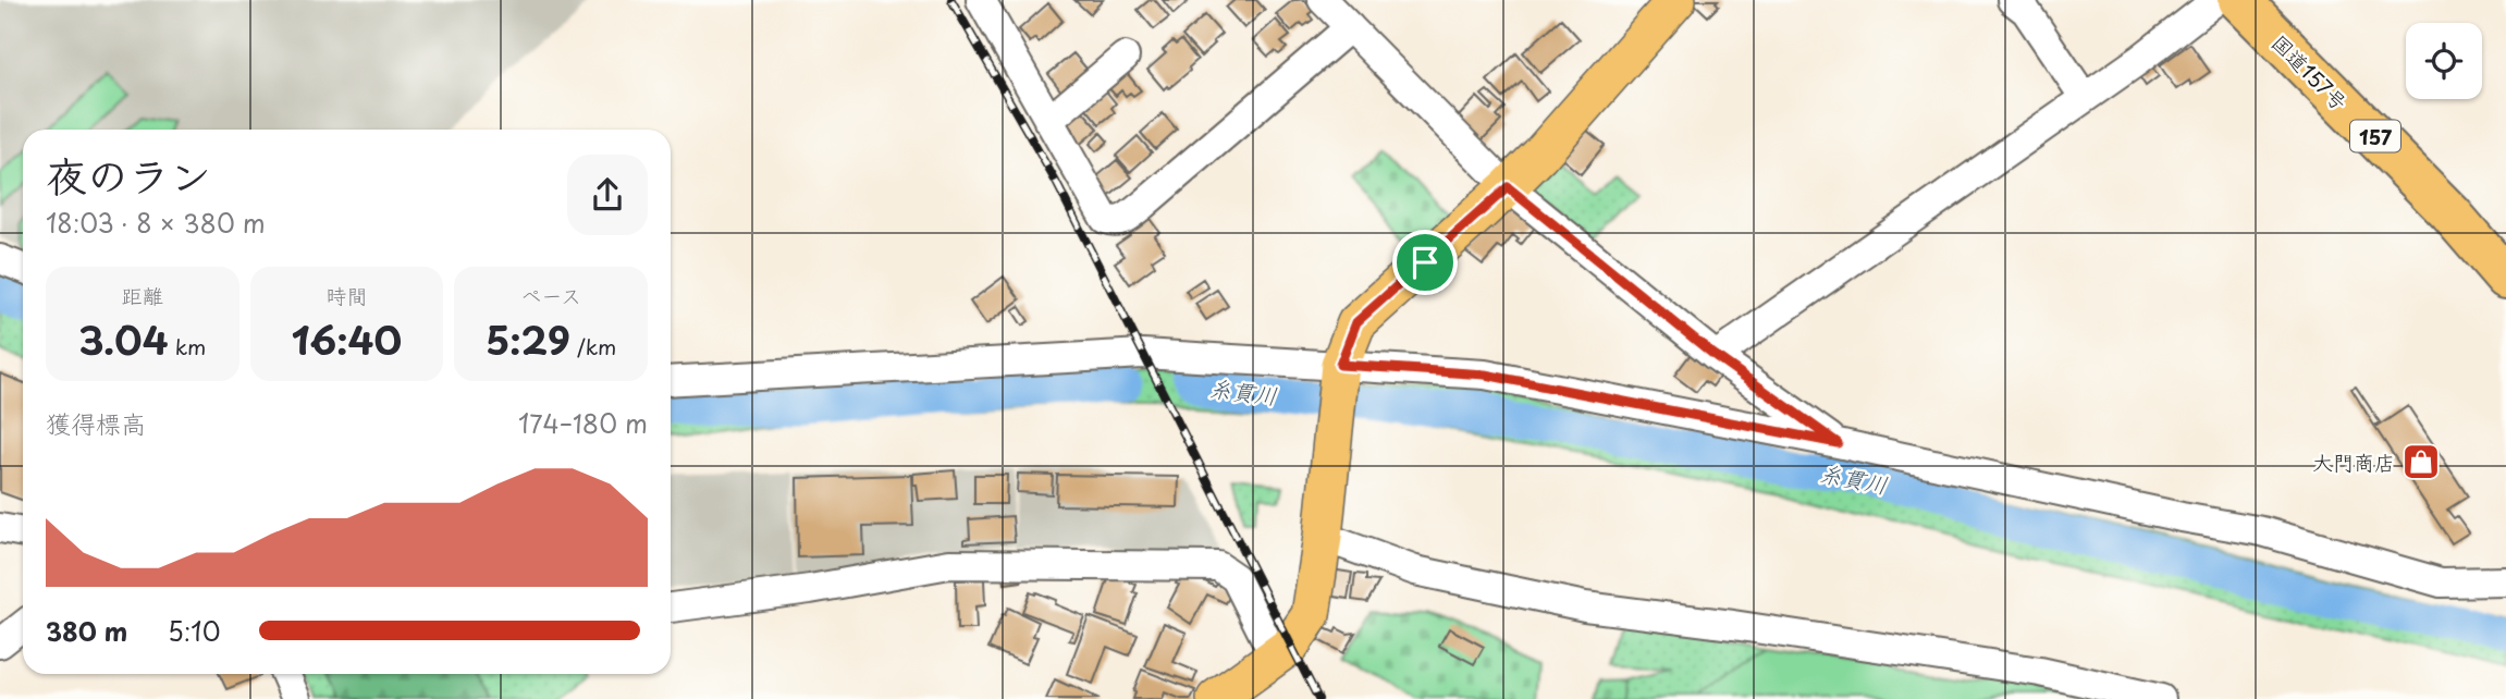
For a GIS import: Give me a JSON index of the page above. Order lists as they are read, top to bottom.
{
  "streets": {
    "highway": ["国道157号", "157"]
  },
  "water": ["糸貫川"],
  "places": {
    "shop": ["大門商店"]
  },
  "page": {
    "heading": ["夜のラン", "18:03 · 8 × 380 m"],
    "stats": [
      ["距離", "3.04 km"],
      ["時間", "16:40"],
      ["ペース", "5:29 /km"]
    ],
    "chart": ["獲得標高", "174–180 m"],
    "list": [
      {
        "name": "380 m",
        "note": "5:10"
      }
    ]
  }
}
